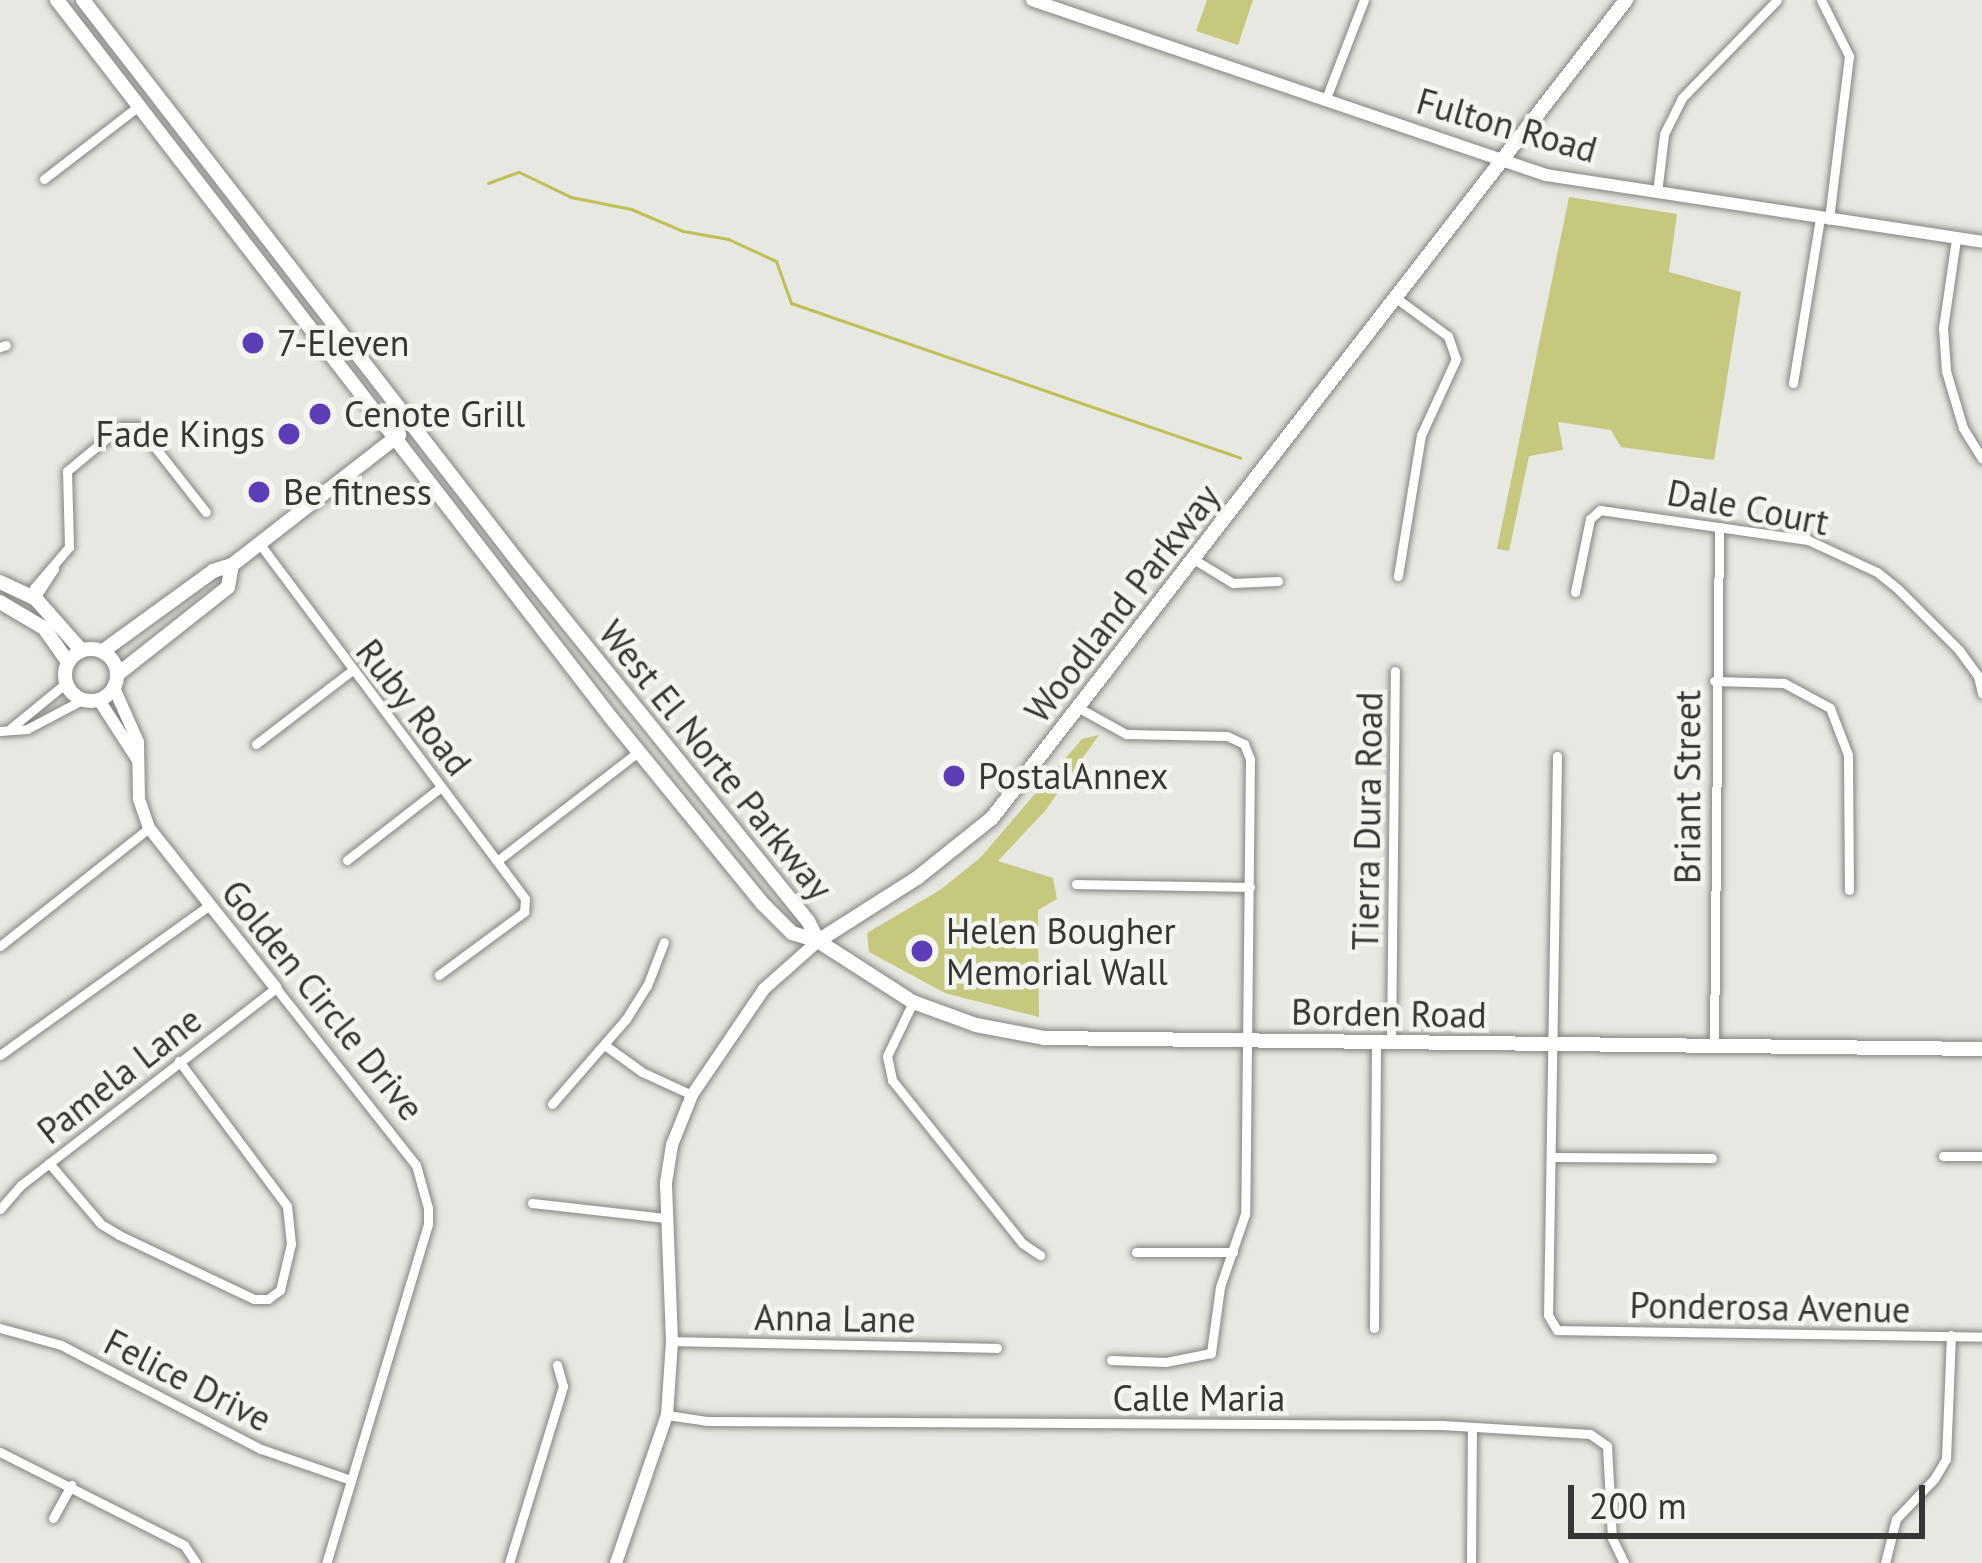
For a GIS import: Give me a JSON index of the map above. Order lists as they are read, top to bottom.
{
  "streets": {
    "main road": ["Woodland Parkway", "West El Norte Parkway", "Borden Road"],
    "street": [
      "Fulton Road",
      "Dale Court",
      "Ruby Road",
      "Briant Street",
      "Tierra Dura Road",
      "Golden Circle Drive",
      "Pamela Lane",
      "Ponderosa Avenue",
      "Anna Lane",
      "Felice Drive",
      "Calle Maria"
    ]
  },
  "crossings": [
    ["Fulton Road", "Woodland Parkway"],
    ["Dale Court", "Briant Street"],
    ["Woodland Parkway", "West El Norte Parkway"],
    ["Woodland Parkway", "Borden Road"],
    ["Woodland Parkway", "Anna Lane"],
    ["Woodland Parkway", "Calle Maria"],
    ["West El Norte Parkway", "Borden Road"],
    ["Briant Street", "Borden Road"],
    ["Tierra Dura Road", "Borden Road"],
    ["Golden Circle Drive", "Pamela Lane"],
    ["Golden Circle Drive", "Felice Drive"]
  ],
  "places": [
    "7-Eleven",
    "Cenote Grill",
    "Fade Kings",
    "Be fitness",
    "PostalAnnex",
    "Helen Bougher Memorial Wall"
  ],
  "scale_bar": "200 m"
}
